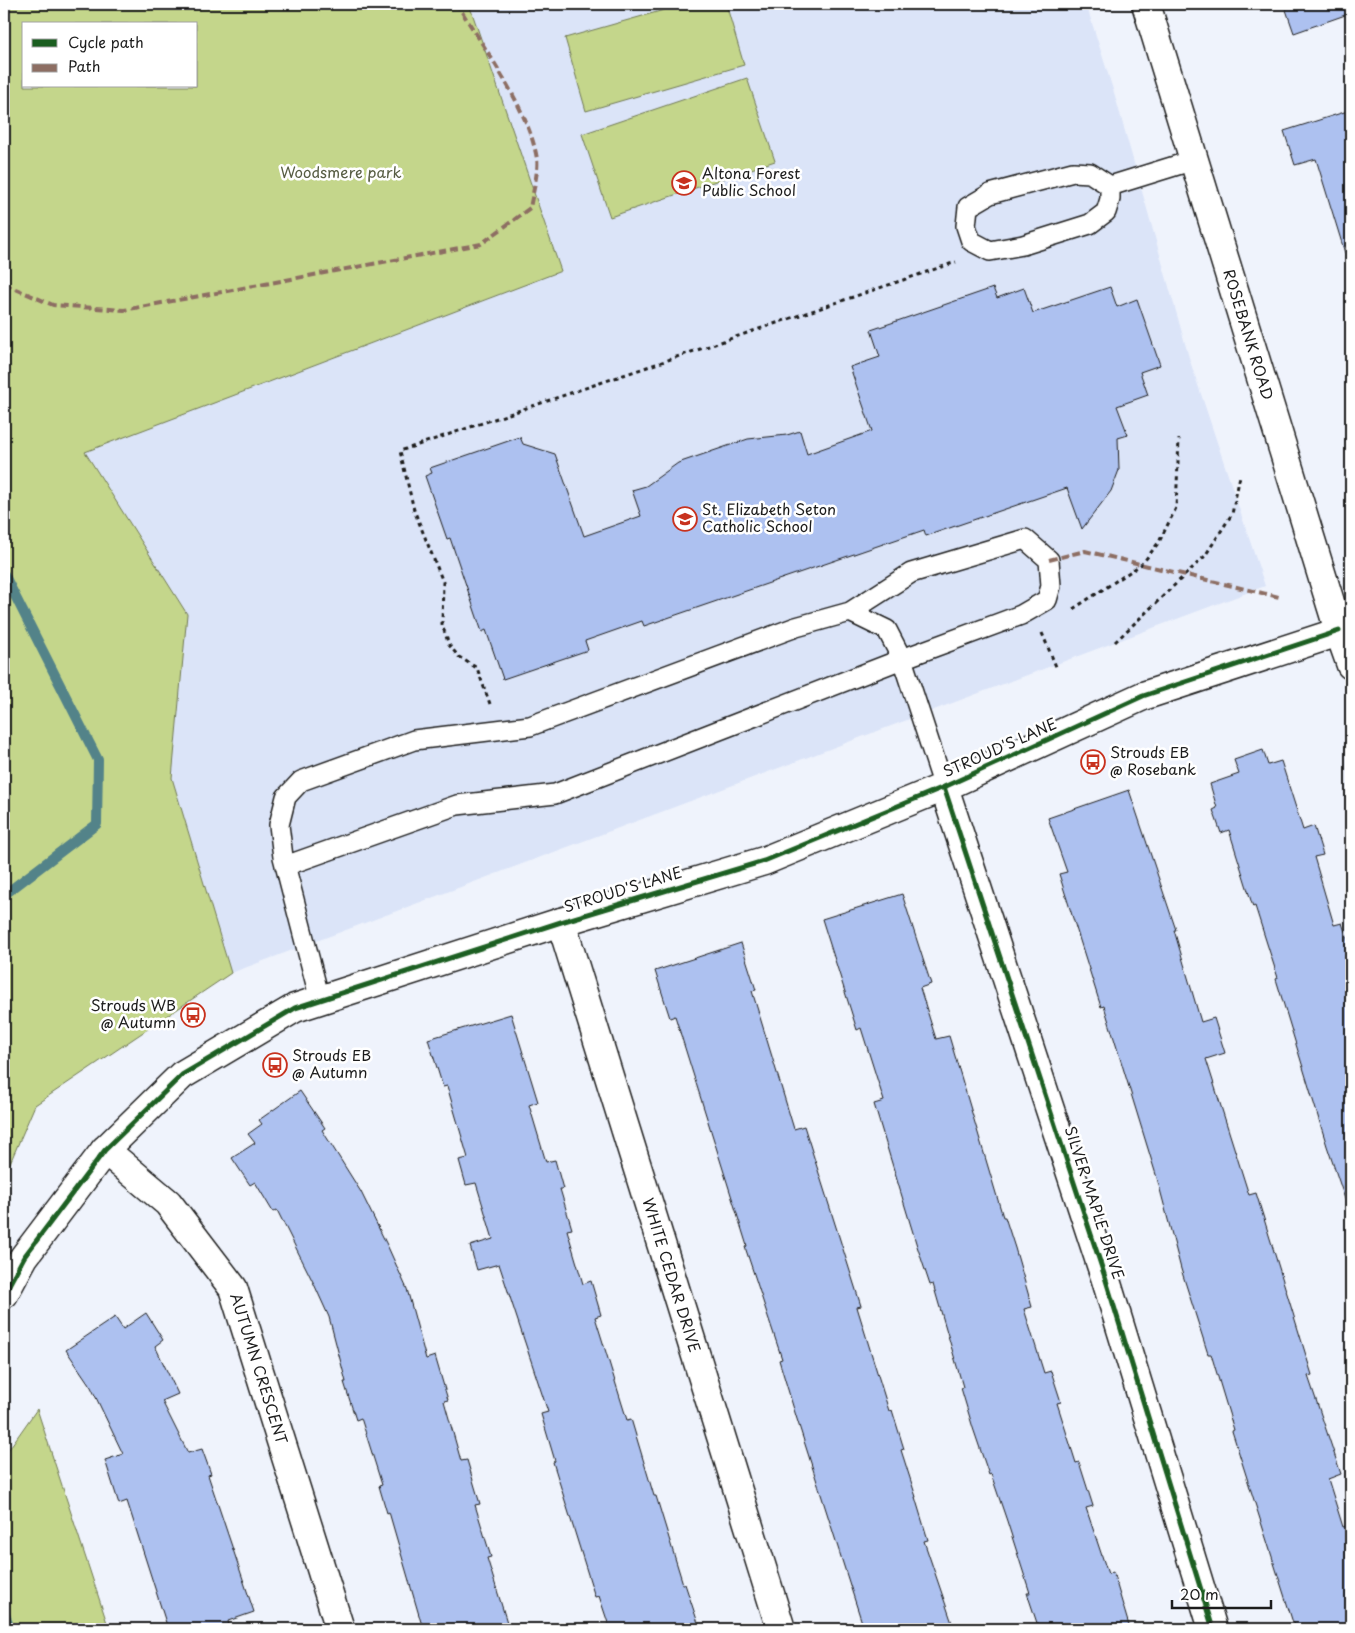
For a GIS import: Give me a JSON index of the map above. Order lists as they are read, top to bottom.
{
  "streets": {
    "street": [
      "ROSEBANK ROAD",
      "STROUD'S LANE",
      "SILVER MAPLE DRIVE",
      "WHITE CEDAR DRIVE",
      "AUTUMN CRESCENT"
    ]
  },
  "crossings": [
    ["ROSEBANK ROAD", "STROUD'S LANE"],
    ["STROUD'S LANE", "SILVER MAPLE DRIVE"],
    ["STROUD'S LANE", "WHITE CEDAR DRIVE"],
    ["STROUD'S LANE", "AUTUMN CRESCENT"]
  ],
  "parks": ["Woodsmere park"],
  "places": {
    "school or university": ["Altona Forest Public School", "St. Elizabeth Seton Catholic School"],
    "bus stop": ["Strouds EB @ Rosebank", "Strouds WB @ Autumn", "Strouds EB @ Autumn"]
  },
  "legend": ["Cycle path", "Path"],
  "scale_bar": "20 m"
}
